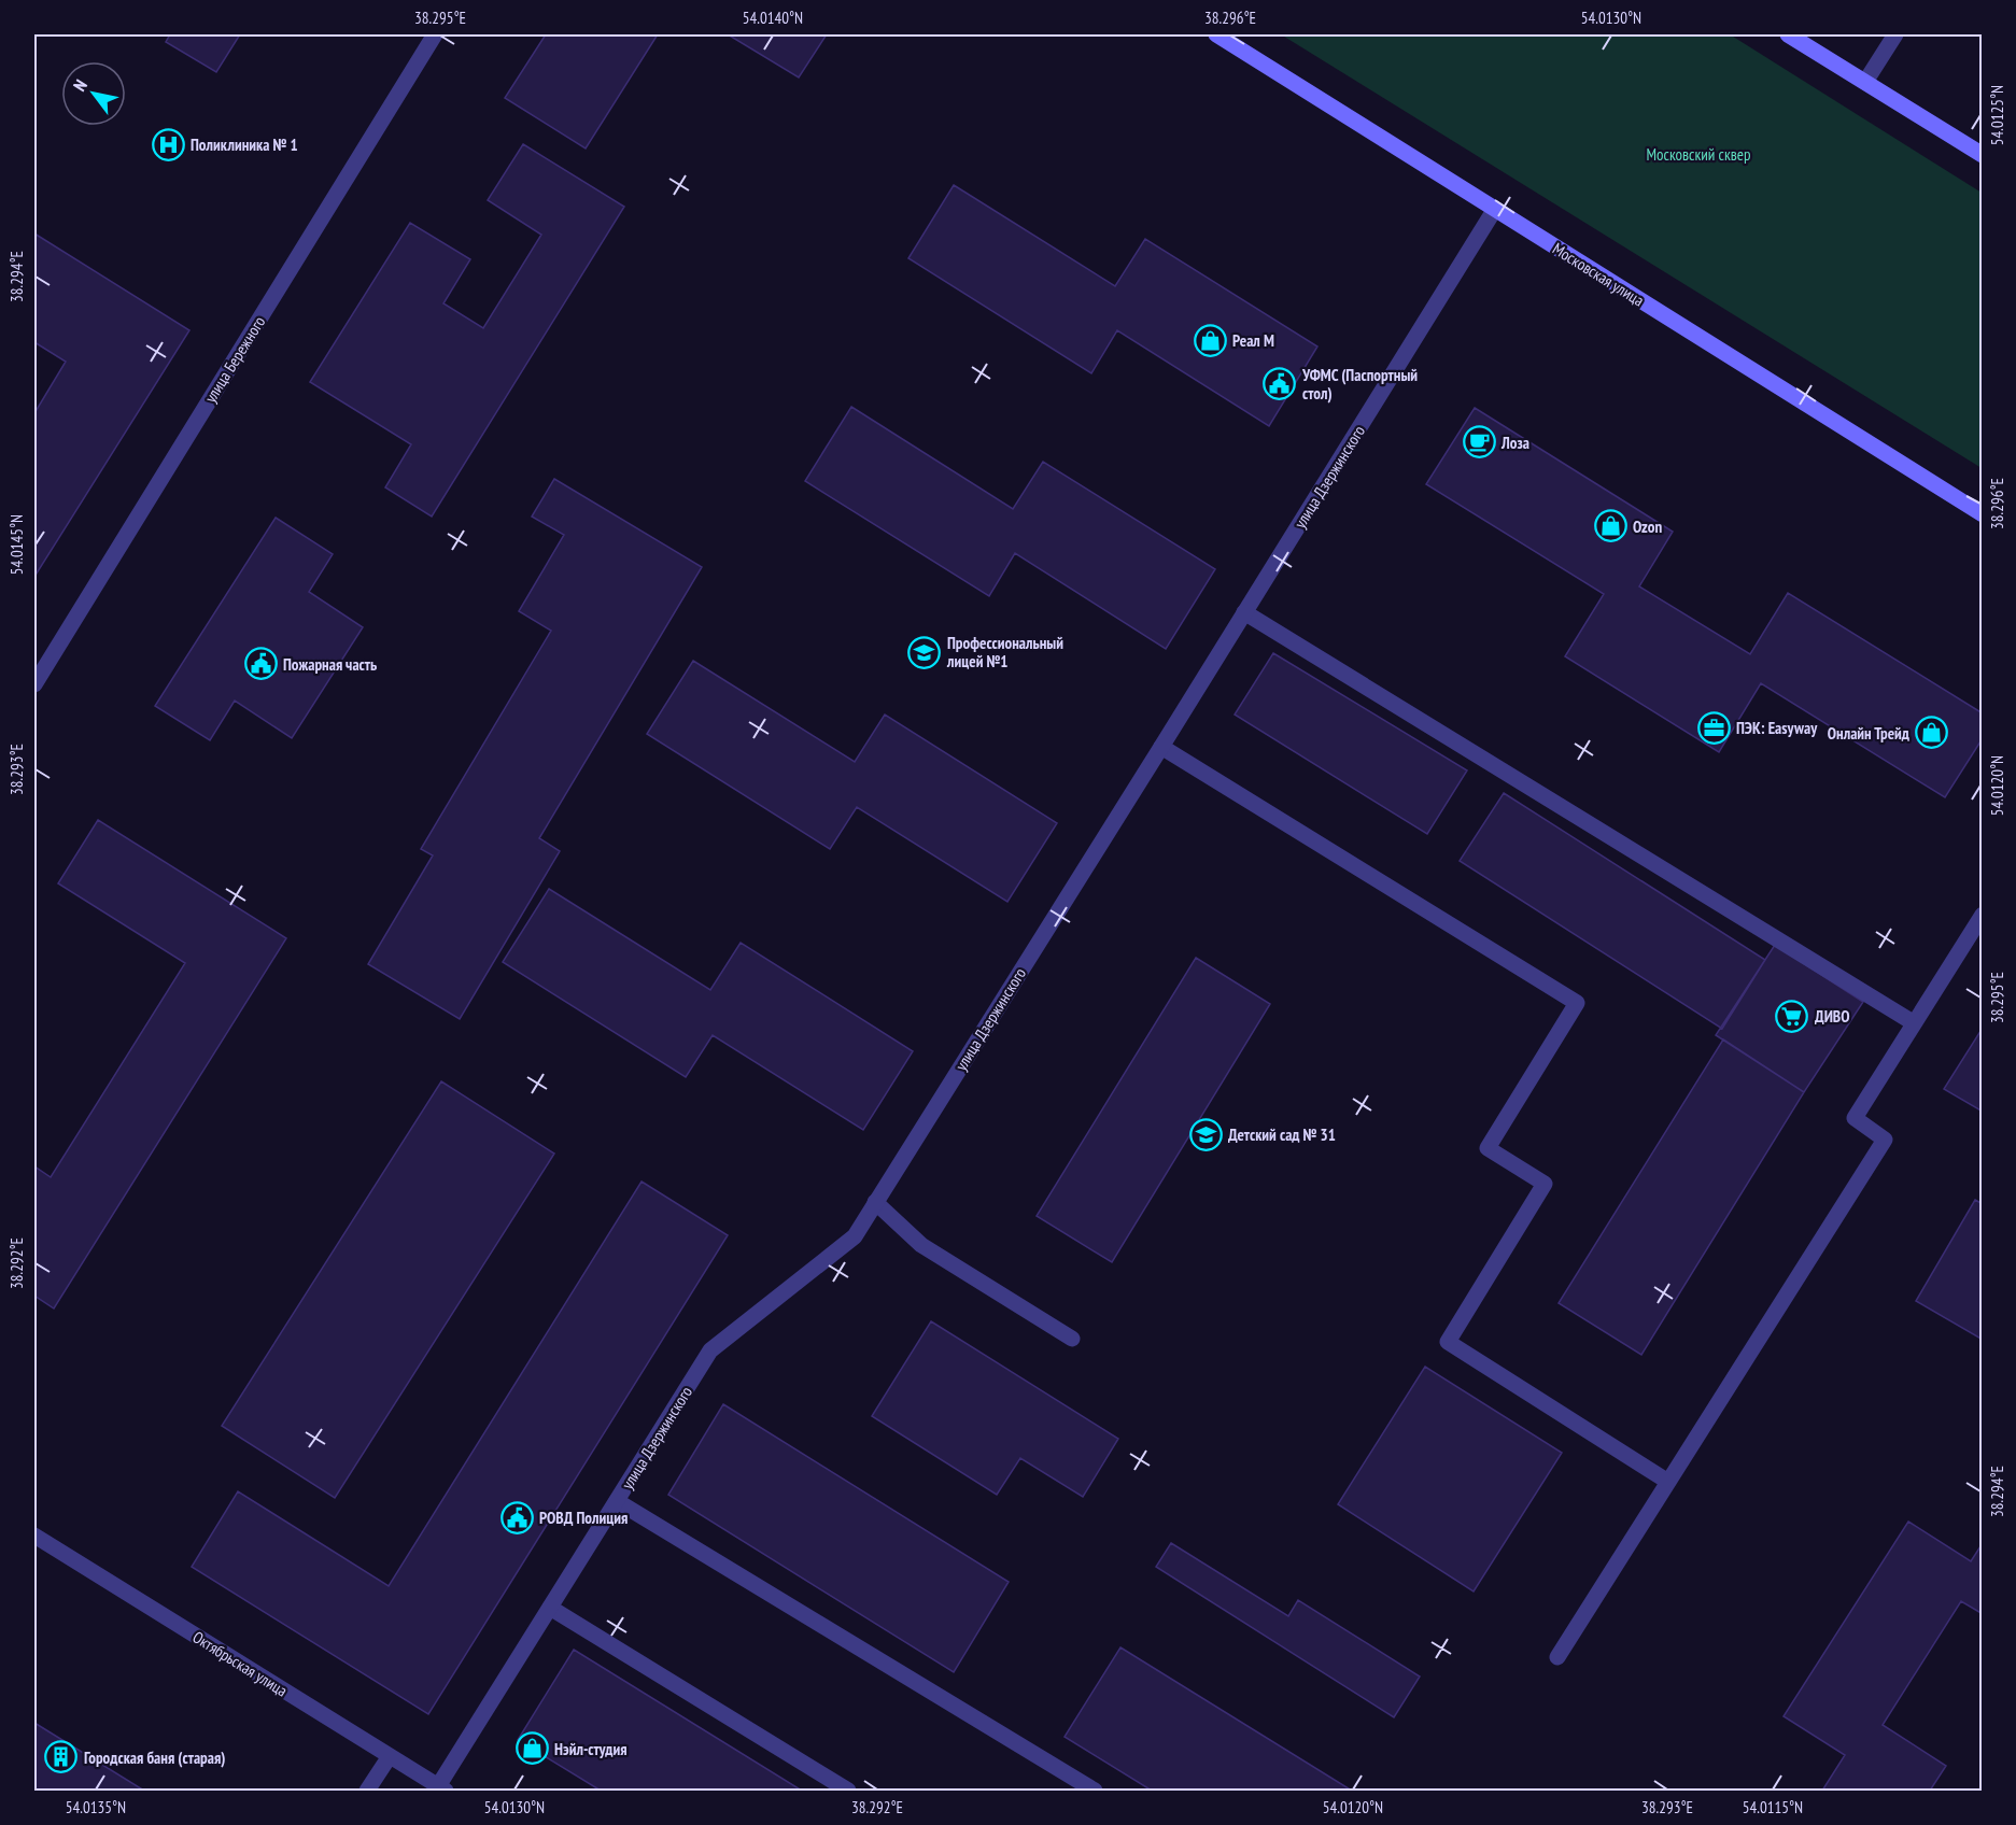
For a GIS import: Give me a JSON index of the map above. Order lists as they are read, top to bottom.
{
  "streets": {
    "main road": ["Московская улица"],
    "street": ["улица Бережного", "улица Дзержинского", "Октябрьская улица"]
  },
  "crossings": [
    ["Московская улица", "улица Дзержинского"],
    ["улица Дзержинского", "Октябрьская улица"]
  ],
  "parks": ["Московский сквер"],
  "places": {
    "hospital": ["Поликлиника № 1"],
    "shop": [
      "Реал М",
      "Ozon",
      "Онлайн Трейд",
      "Нэйл-студия"
    ],
    "public building": ["УФМС (Паспортный стол)", "Пожарная часть", "РОВД Полиция"],
    "cafe": ["Лоза"],
    "school or university": ["Профессиональный лицей №1", "Детский сад № 31"],
    "office": ["ПЭК: Easyway"],
    "supermarket": ["ДИВО"],
    "building": ["Городская баня (старая)"]
  },
  "north": "top left",
  "coordinates": [
    "38.295°E",
    "54.0140°N",
    "38.296°E",
    "54.0130°N",
    "54.0125°N",
    "38.294°E",
    "54.0145°N",
    "38.293°E",
    "54.0120°N",
    "38.292°E",
    "54.0135°N",
    "54.0115°N"
  ]
}
